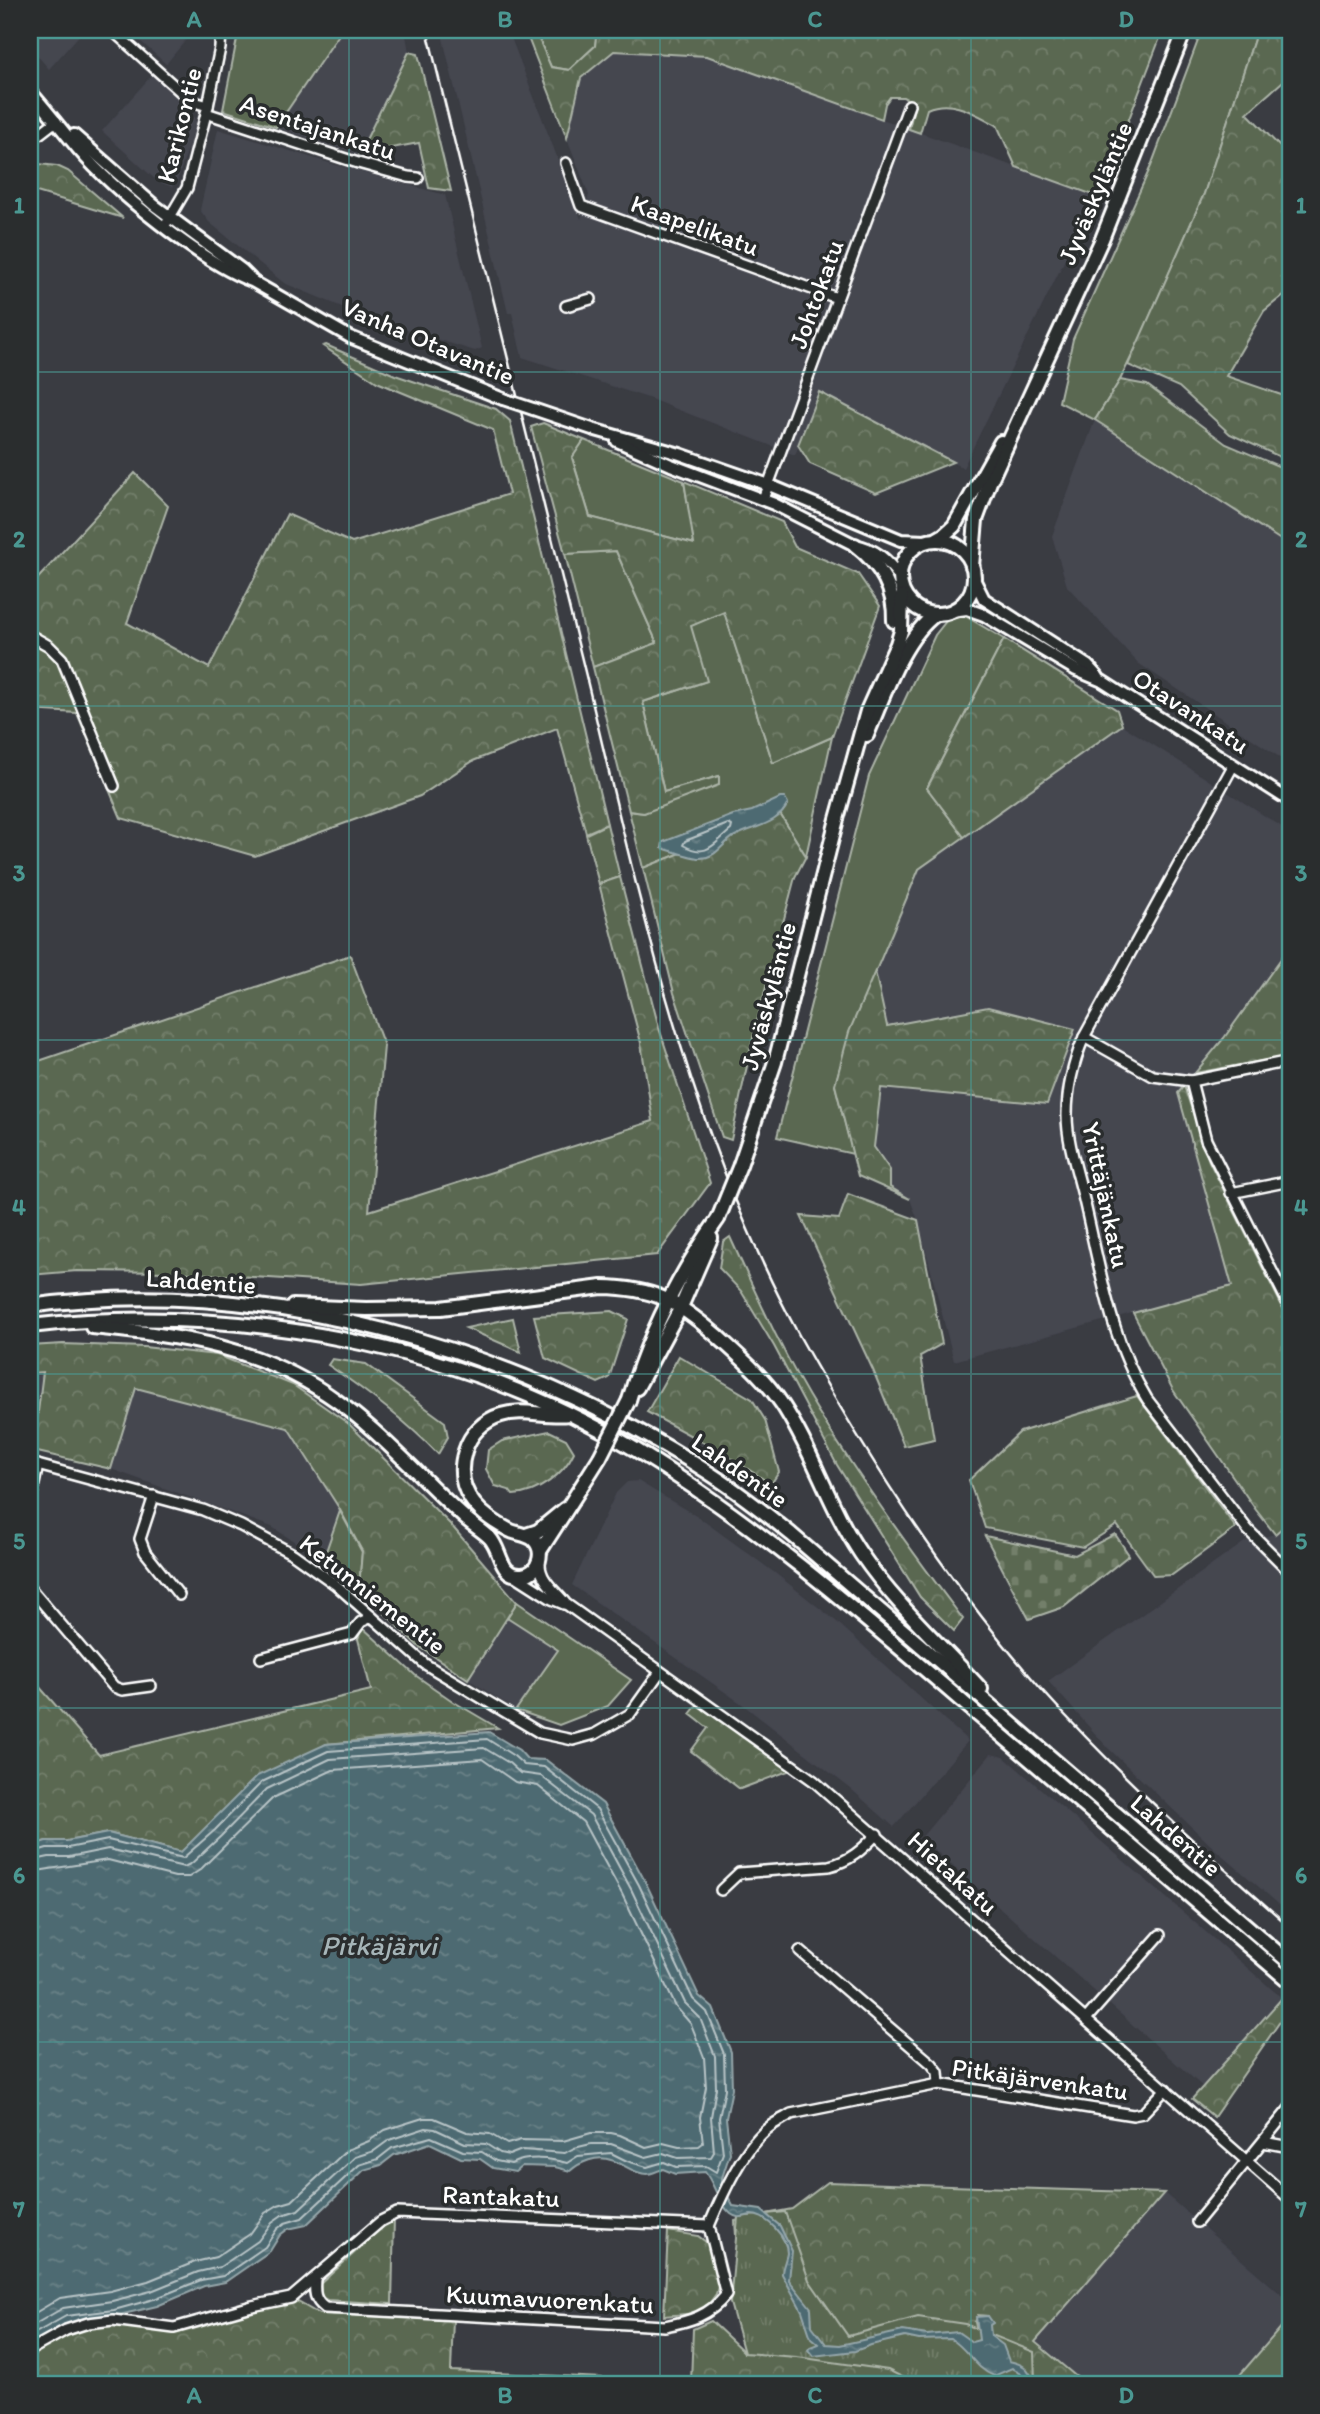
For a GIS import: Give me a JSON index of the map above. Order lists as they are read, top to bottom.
{
  "streets": {
    "highway": ["Jyväskyläntie", "Lahdentie"],
    "main road": ["Vanha Otavantie", "Otavankatu"],
    "street": [
      "Karikontie",
      "Asentajankatu",
      "Kaapelikatu",
      "Johtokatu",
      "Yrittäjänkatu",
      "Ketunniementie",
      "Hietakatu",
      "Pitkäjärvenkatu",
      "Rantakatu",
      "Kuumavuorenkatu"
    ]
  },
  "crossings": [
    ["Karikontie", "Asentajankatu"],
    ["Karikontie", "Vanha Otavantie"],
    ["Jyväskyläntie", "Vanha Otavantie"],
    ["Jyväskyläntie", "Otavankatu"],
    ["Jyväskyläntie", "Hietakatu"],
    ["Kaapelikatu", "Johtokatu"],
    ["Johtokatu", "Vanha Otavantie"],
    ["Vanha Otavantie", "Otavankatu"],
    ["Otavankatu", "Yrittäjänkatu"],
    ["Ketunniementie", "Hietakatu"],
    ["Hietakatu", "Pitkäjärvenkatu"],
    ["Pitkäjärvenkatu", "Rantakatu"],
    ["Pitkäjärvenkatu", "Kuumavuorenkatu"],
    ["Rantakatu", "Kuumavuorenkatu"]
  ],
  "water": ["Pitkäjärvi"],
  "grid": {
    "columns": [
      "A",
      "B",
      "C",
      "D"
    ],
    "rows": [
      "1",
      "2",
      "3",
      "4",
      "5",
      "6",
      "7"
    ]
  }
}
